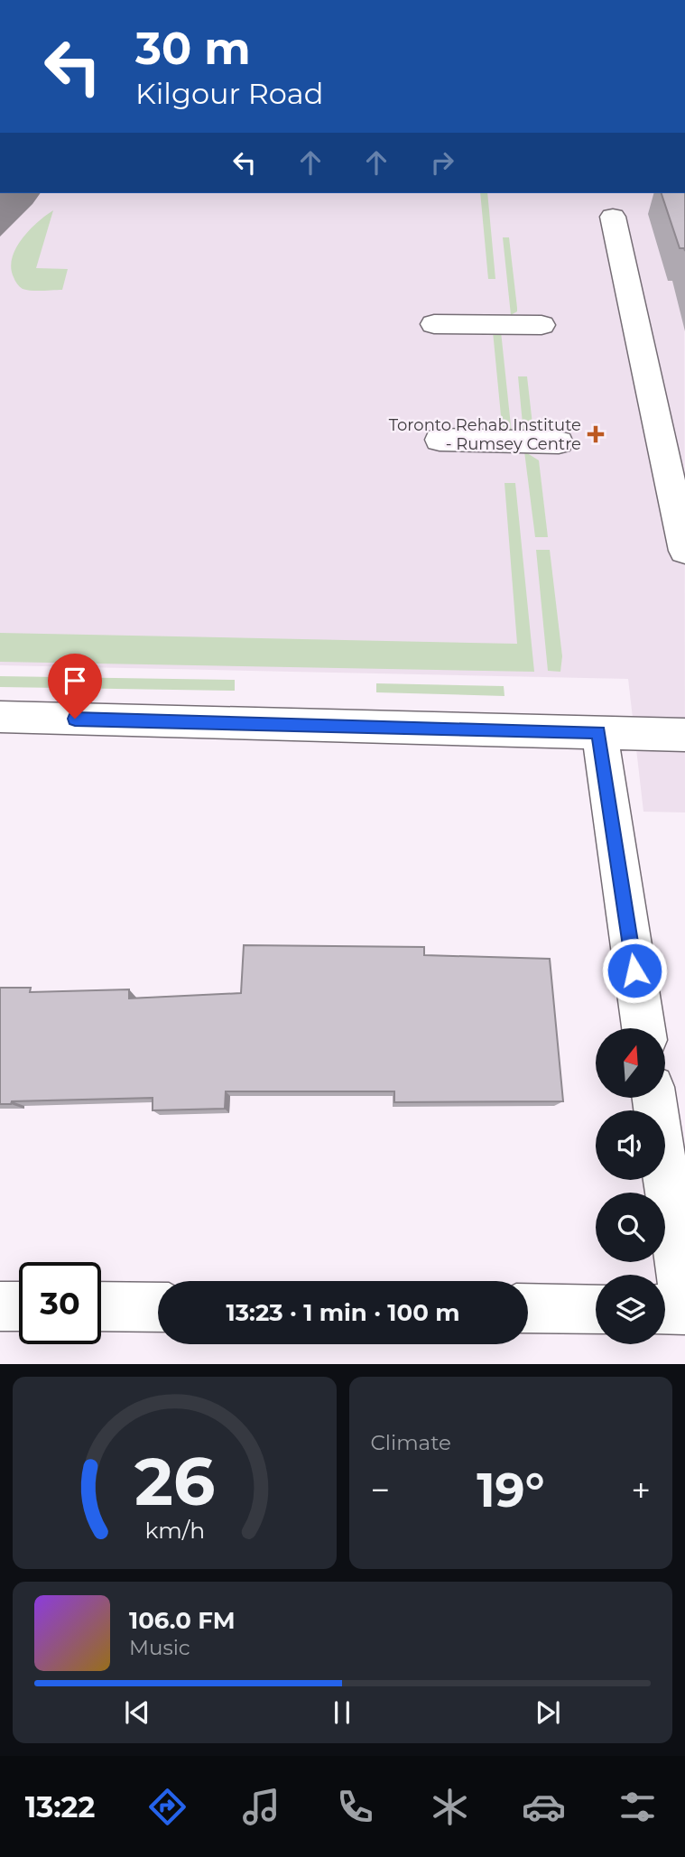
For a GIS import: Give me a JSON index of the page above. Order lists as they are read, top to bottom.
{
  "places": {
    "health": ["Toronto Rehab Institute - Rumsey Centre"]
  },
  "north": "top",
  "page": {
    "turn": ["30 m", "Kilgour Road"],
    "limit": "30",
    "trip": "13:23 · 1 min · 100 m",
    "tile": "Climate",
    "heat": ["−", "19°", "+"],
    "song": ["106.0 FM", "Music"],
    "tabs": "13:22",
    "gauge": ["26", "km/h"]
  }
}
